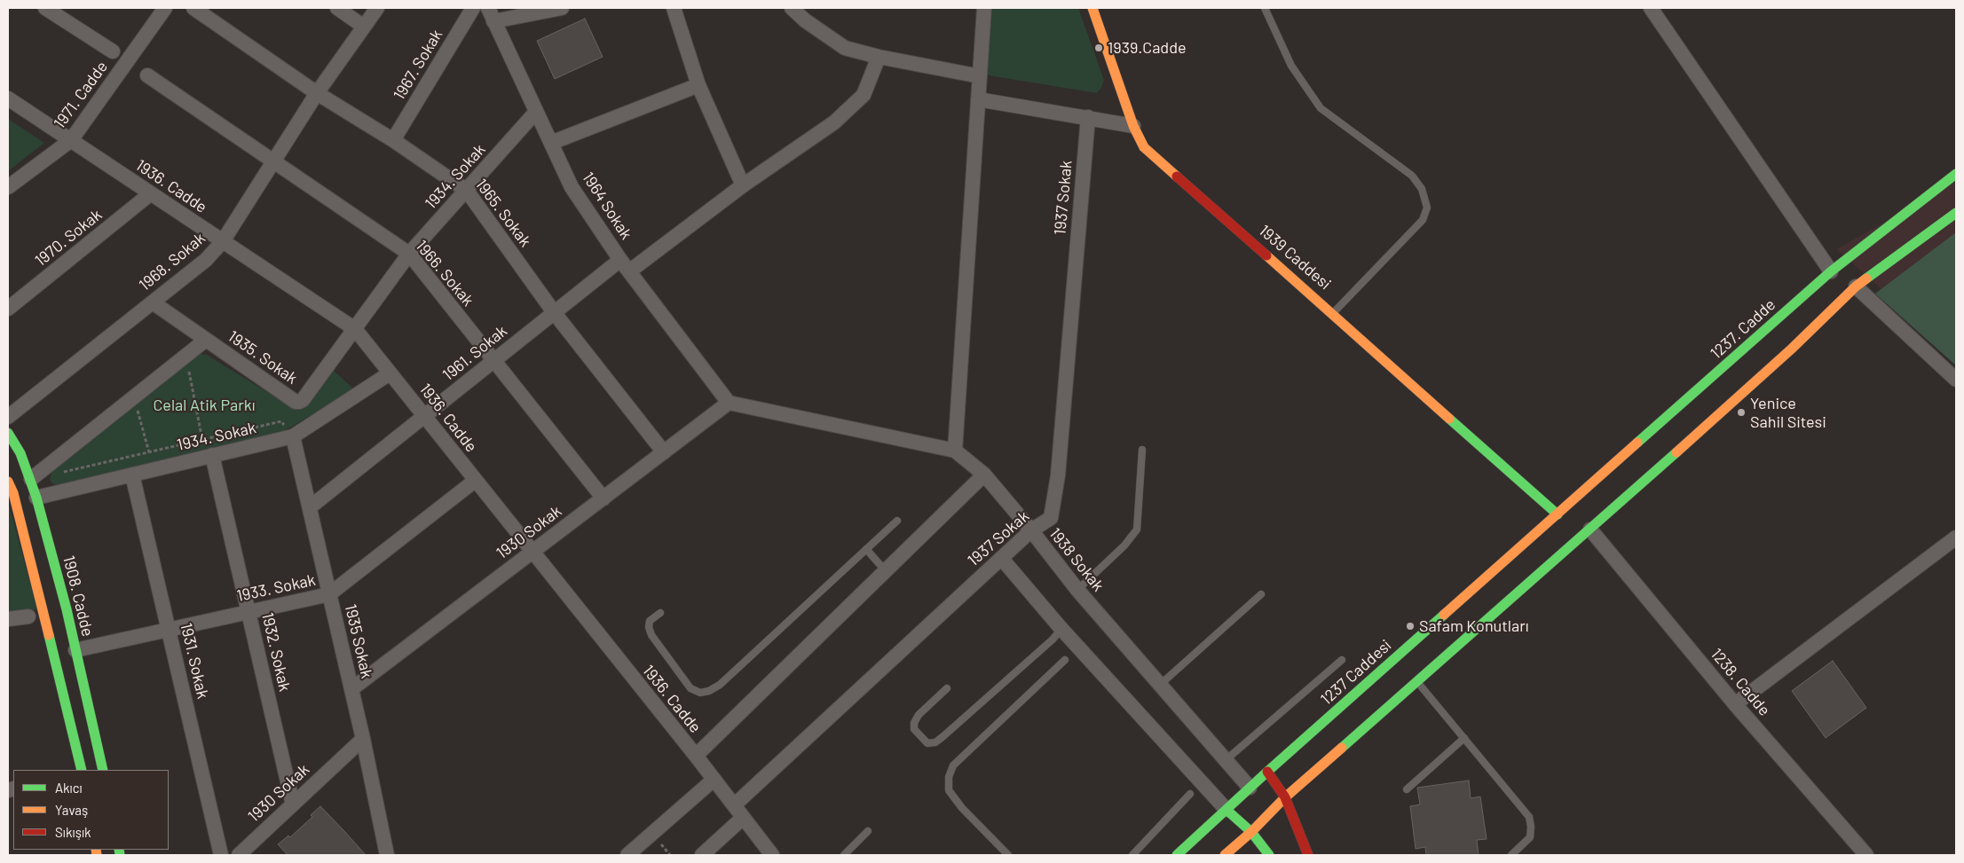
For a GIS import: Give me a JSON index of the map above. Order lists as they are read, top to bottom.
{
  "streets": {
    "street": [
      "1967. Sokak",
      "1971. Cadde",
      "1934. Sokak",
      "1936. Cadde",
      "1937 Sokak",
      "1964 Sokak",
      "1965. Sokak",
      "1970. Sokak",
      "1939 Caddesi",
      "1968. Sokak",
      "1966. Sokak",
      "1237. Cadde",
      "1961. Sokak",
      "1935. Sokak",
      "1930 Sokak",
      "1938 Sokak",
      "1933. Sokak",
      "1908. Cadde",
      "1935 Sokak",
      "1932. Sokak",
      "1931. Sokak",
      "1237 Caddesi",
      "1238. Cadde"
    ]
  },
  "crossings": [
    ["1967. Sokak", "1965. Sokak"],
    ["1971. Cadde", "1936. Cadde"],
    ["1934. Sokak", "1936. Cadde"],
    ["1934. Sokak", "1964 Sokak"],
    ["1934. Sokak", "1965. Sokak"],
    ["1934. Sokak", "1966. Sokak"],
    ["1934. Sokak", "1935. Sokak"],
    ["1934. Sokak", "1908. Cadde"],
    ["1934. Sokak", "1935 Sokak"],
    ["1934. Sokak", "1932. Sokak"],
    ["1934. Sokak", "1931. Sokak"],
    ["1936. Cadde", "1937 Sokak"],
    ["1936. Cadde", "1970. Sokak"],
    ["1936. Cadde", "1968. Sokak"],
    ["1936. Cadde", "1961. Sokak"],
    ["1936. Cadde", "1935. Sokak"],
    ["1936. Cadde", "1930 Sokak"],
    ["1936. Cadde", "1933. Sokak"],
    ["1937 Sokak", "1938 Sokak"],
    ["1964 Sokak", "1961. Sokak"],
    ["1964 Sokak", "1930 Sokak"],
    ["1964 Sokak", "1938 Sokak"],
    ["1965. Sokak", "1968. Sokak"],
    ["1965. Sokak", "1961. Sokak"],
    ["1965. Sokak", "1930 Sokak"],
    ["1939 Caddesi", "1237. Cadde"],
    ["1939 Caddesi", "1237 Caddesi"],
    ["1968. Sokak", "1966. Sokak"],
    ["1968. Sokak", "1935. Sokak"],
    ["1966. Sokak", "1961. Sokak"],
    ["1966. Sokak", "1930 Sokak"],
    ["1237. Cadde", "1237 Caddesi"],
    ["1961. Sokak", "1935 Sokak"],
    ["1930 Sokak", "1938 Sokak"],
    ["1930 Sokak", "1935 Sokak"],
    ["1930 Sokak", "1932. Sokak"],
    ["1938 Sokak", "1237 Caddesi"],
    ["1933. Sokak", "1908. Cadde"],
    ["1933. Sokak", "1935 Sokak"],
    ["1933. Sokak", "1932. Sokak"],
    ["1933. Sokak", "1931. Sokak"]
  ],
  "parks": ["Celal Atik Parkı"],
  "places": ["1939.Cadde", "Yenice Sahil Sitesi", "Safam Konutları"],
  "legend": ["Akıcı", "Yavaş", "Sıkışık"]
}
